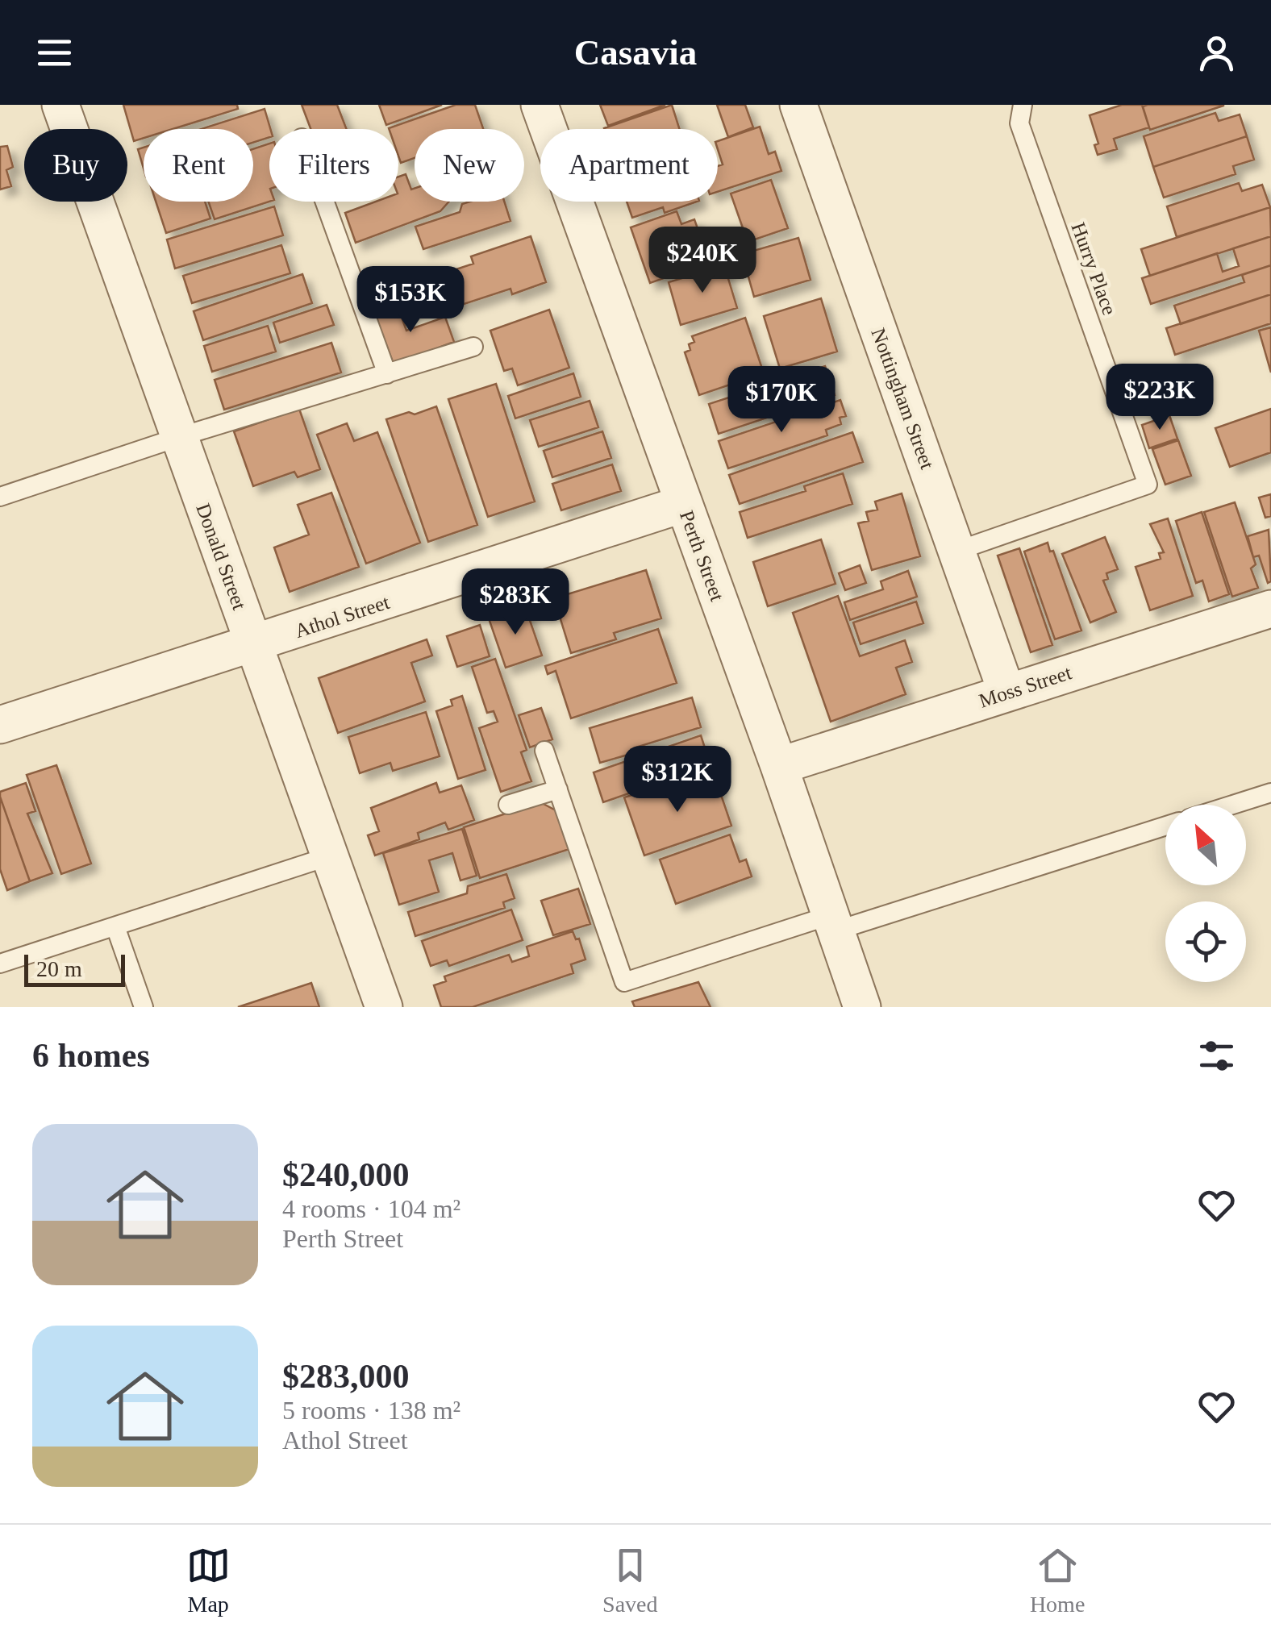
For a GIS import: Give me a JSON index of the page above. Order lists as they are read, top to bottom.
{
  "streets": {
    "street": [
      "Nottingham Street",
      "Perth Street",
      "Donald Street",
      "Athol Street",
      "Moss Street"
    ],
    "lane": ["Hurry Place"]
  },
  "crossings": [
    ["Hurry Place", "Nottingham Street"],
    ["Nottingham Street", "Moss Street"],
    ["Perth Street", "Athol Street"],
    ["Perth Street", "Moss Street"],
    ["Donald Street", "Athol Street"]
  ],
  "scale_bar": "20 m",
  "north": "top left",
  "page": {
    "header": "Casavia",
    "chip": [
      "Buy",
      "Rent",
      "Filters",
      "New",
      "Apartment"
    ],
    "price": [
      "$240K",
      "$153K",
      "$223K",
      "$170K",
      "$283K",
      "$312K"
    ],
    "scale": "20 m",
    "heading": "6 homes",
    "list": [
      {
        "name": "$240,000",
        "note": "4 rooms · 104 m² · Perth Street"
      },
      {
        "name": "$283,000",
        "note": "5 rooms · 138 m² · Athol Street"
      }
    ],
    "tabs": ["Map", "Saved", "Home"]
  }
}
